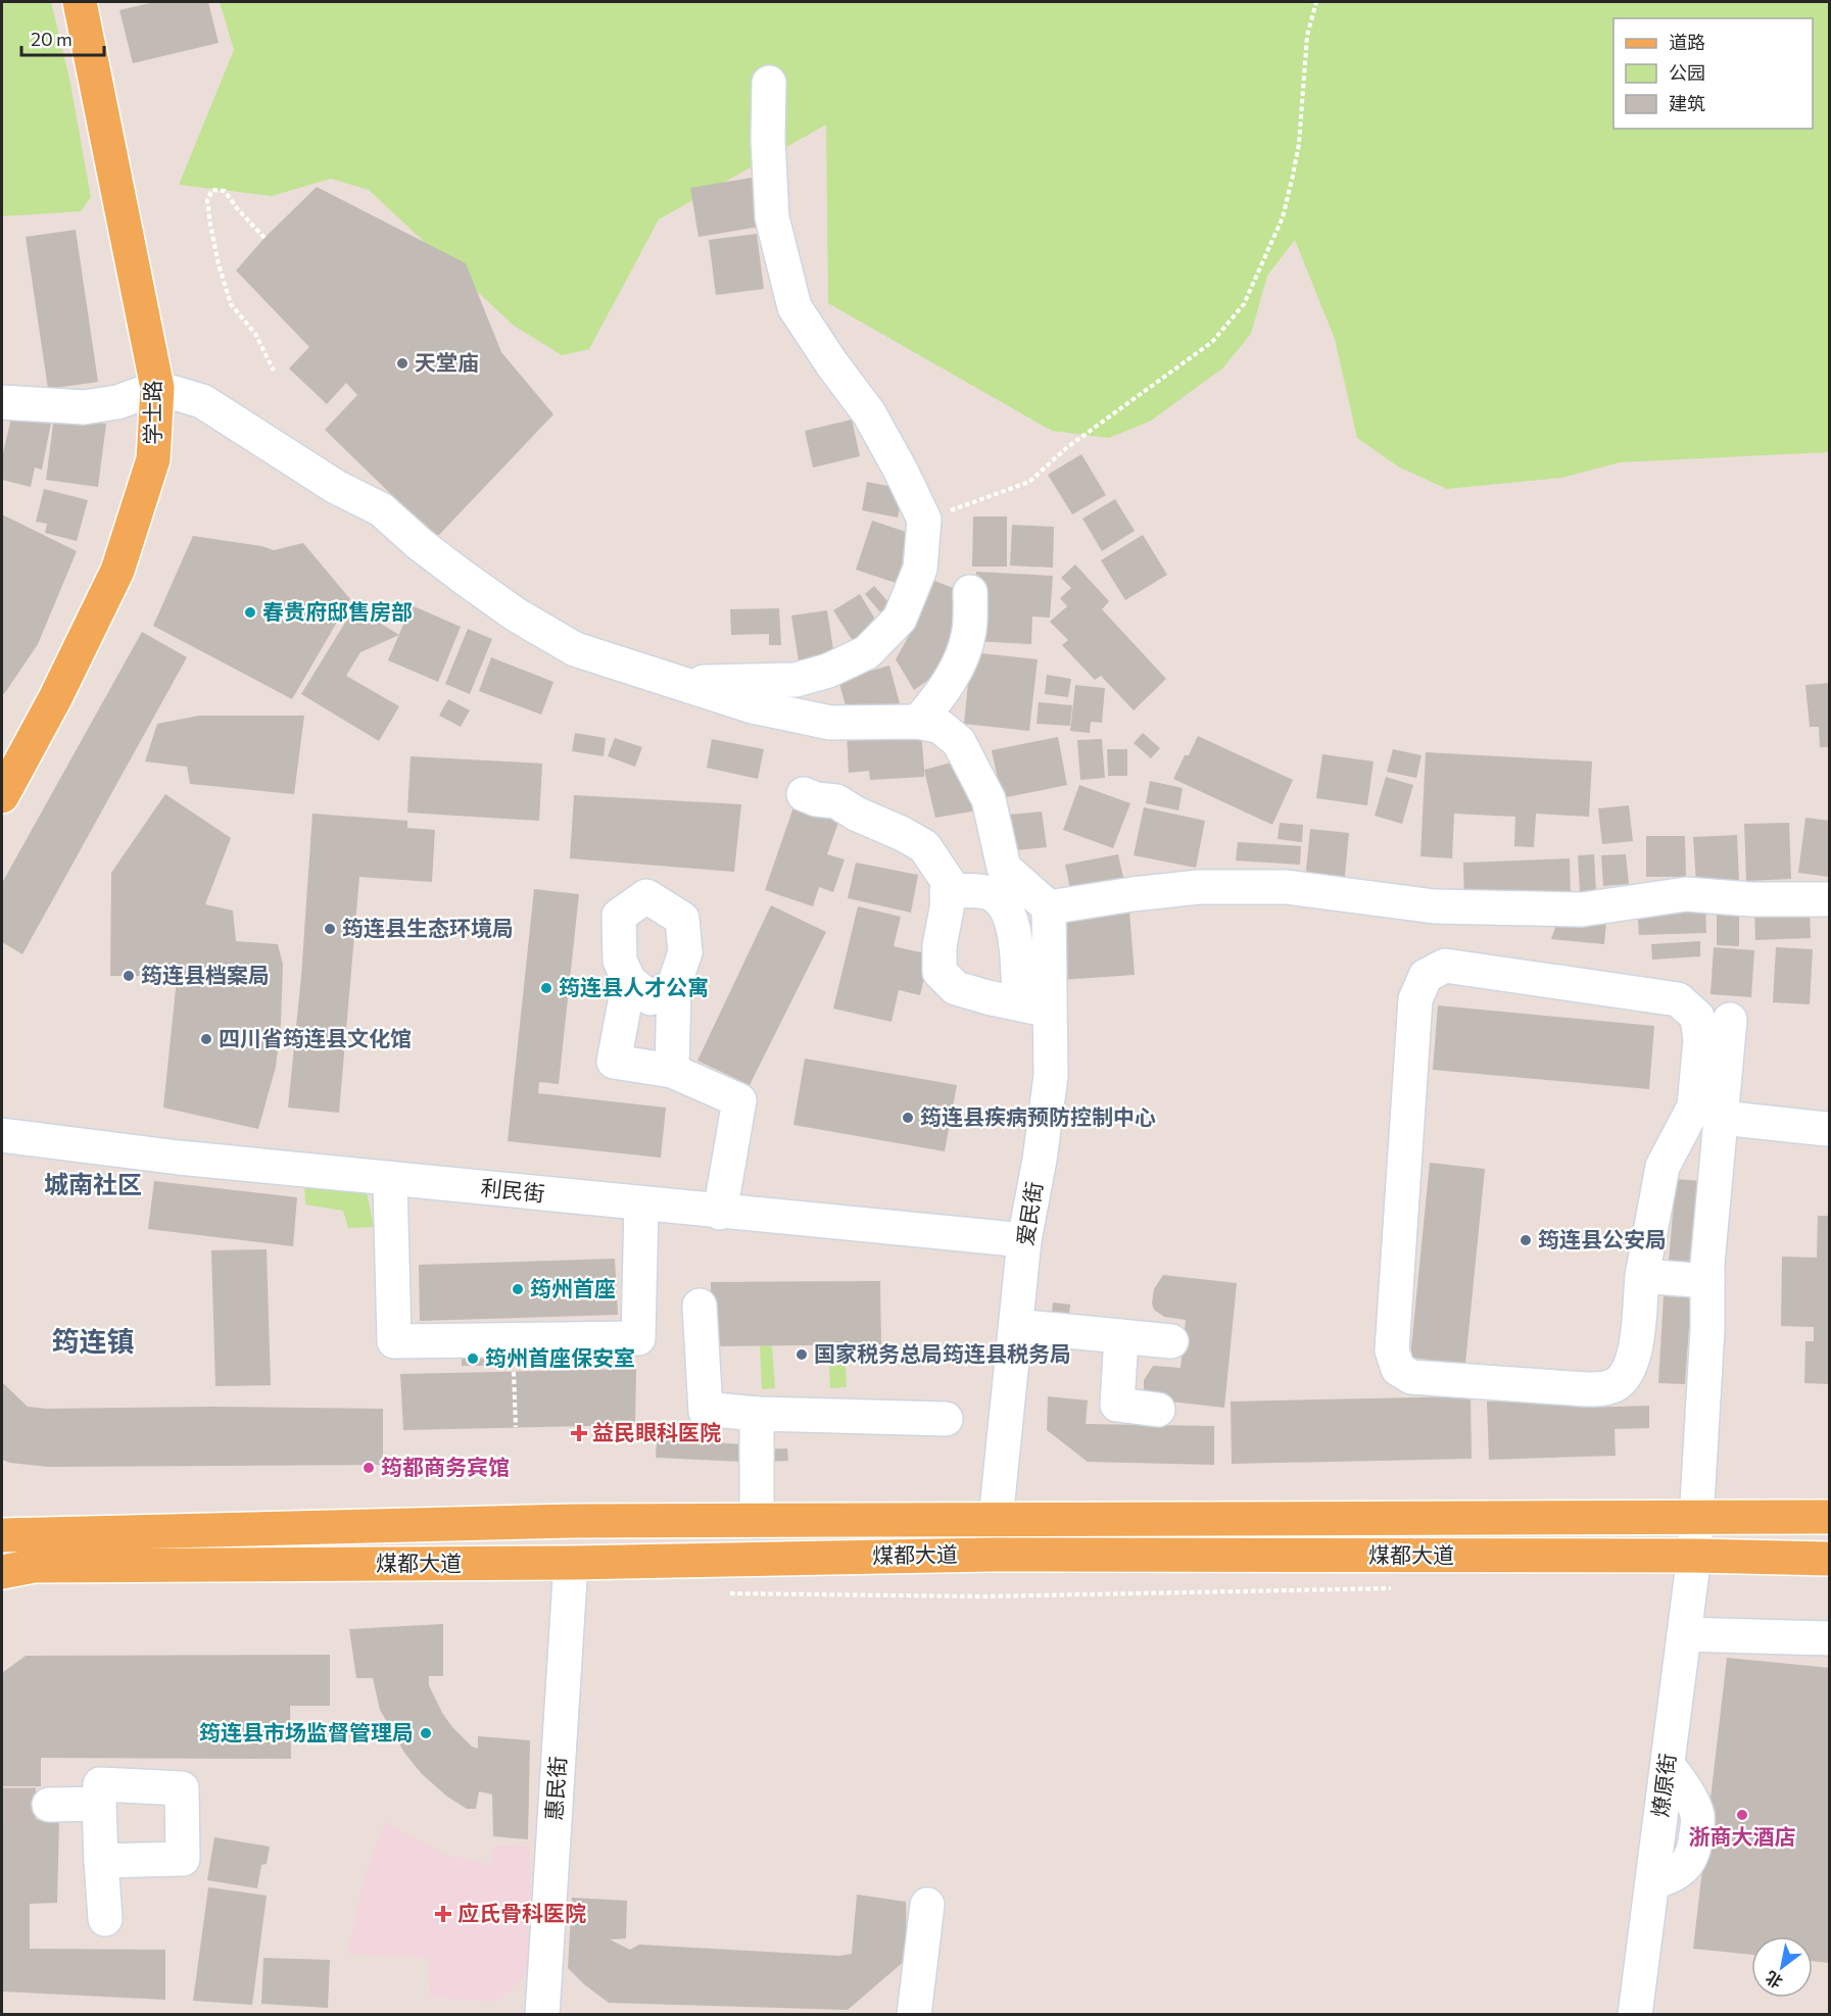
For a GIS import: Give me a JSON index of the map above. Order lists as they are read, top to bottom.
{
  "streets": {
    "main road": ["学士路", "煤都大道"],
    "street": [
      "利民街",
      "爱民街",
      "燎原街",
      "惠民街"
    ]
  },
  "crossings": [
    ["利民街", "爱民街"],
    ["爱民街", "煤都大道"],
    ["煤都大道", "燎原街"],
    ["煤都大道", "惠民街"]
  ],
  "districts": ["城南社区", "筠连镇"],
  "places": {
    "other": [
      "天堂庙",
      "春贵府邸售房部",
      "筠连县生态环境局",
      "筠连县档案局",
      "筠连县人才公寓",
      "四川省筠连县文化馆",
      "筠连县疾病预防控制中心",
      "筠连县公安局",
      "筠州首座",
      "国家税务总局筠连县税务局",
      "筠州首座保安室",
      "筠都商务宾馆",
      "筠连县市场监督管理局",
      "浙商大酒店"
    ],
    "health": ["益民眼科医院", "应氏骨科医院"]
  },
  "legend": ["道路", "公园", "建筑"],
  "scale_bar": "20 m",
  "north": "bottom left"
}
